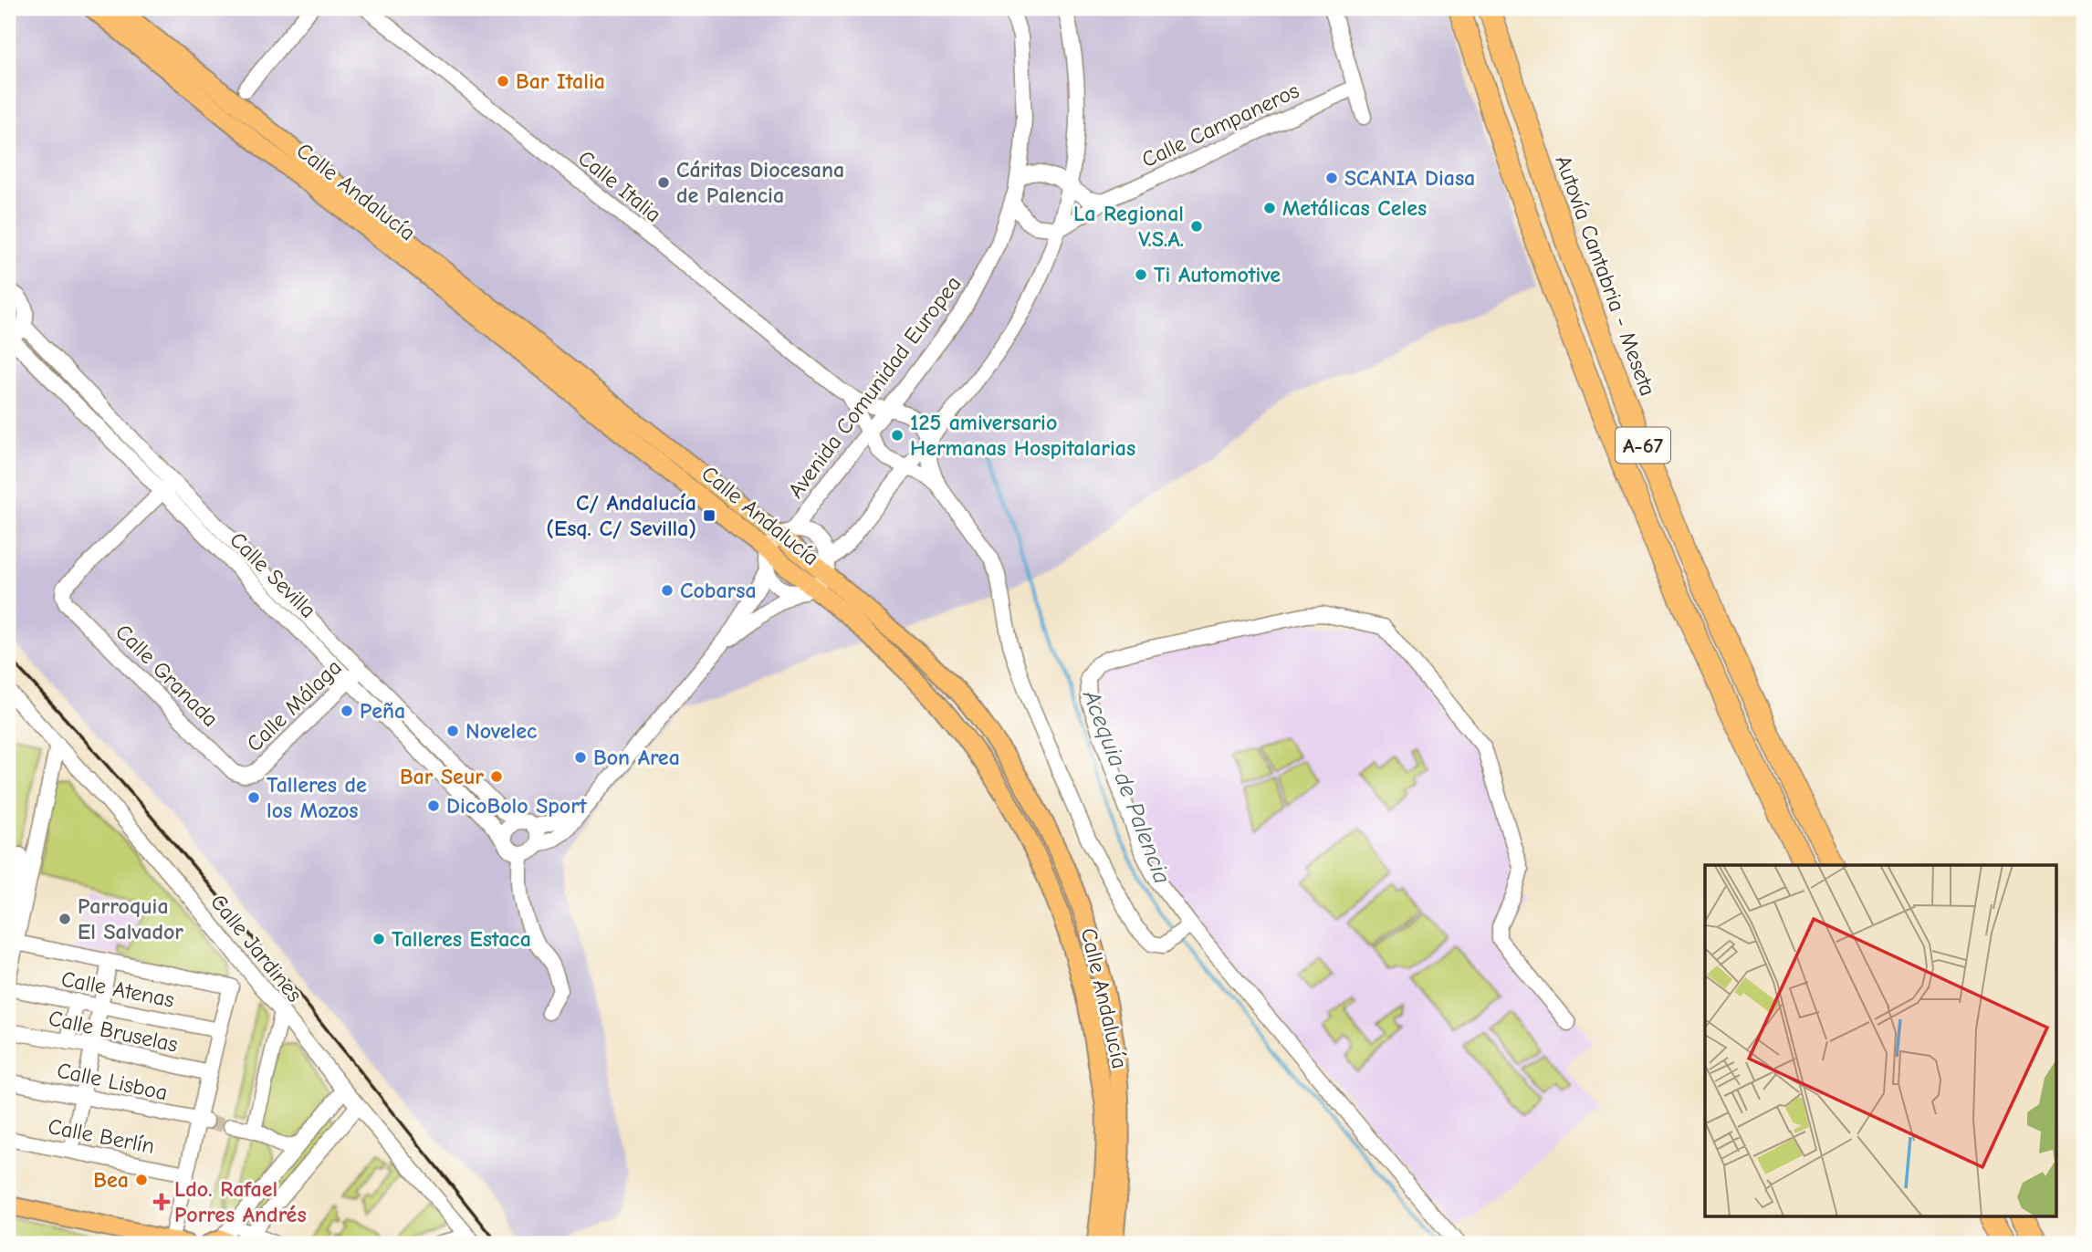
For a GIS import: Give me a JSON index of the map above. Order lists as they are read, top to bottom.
{
  "streets": {
    "highway": ["Autovía Cantabria - Meseta", "A-67"],
    "main road": ["Calle Andalucía"],
    "street": [
      "Calle Campaneros",
      "Calle Italia",
      "Avenida Comunidad Europea",
      "Calle Sevilla",
      "Calle Granada",
      "Calle Málaga",
      "Calle Jardines",
      "Calle Atenas",
      "Calle Bruselas",
      "Calle Lisboa",
      "Calle Berlín"
    ]
  },
  "crossings": [
    ["Calle Campaneros", "Avenida Comunidad Europea"],
    ["Calle Italia", "Avenida Comunidad Europea"],
    ["Calle Andalucía", "Avenida Comunidad Europea"],
    ["Calle Sevilla", "Calle Granada"],
    ["Calle Sevilla", "Calle Málaga"],
    ["Calle Granada", "Calle Málaga"]
  ],
  "water": ["Acequia de Palencia"],
  "places": {
    "other": [
      "Bar Italia",
      "SCANIA Diasa",
      "Cáritas Diocesana de Palencia",
      "Metálicas Celes",
      "La Regional V.S.A.",
      "Ti Automotive",
      "125 amiversario Hermanas Hospitalarias",
      "Cobarsa",
      "Peña",
      "Novelec",
      "Bon Area",
      "Bar Seur",
      "Talleres de los Mozos",
      "DicoBolo Sport",
      "Parroquia El Salvador",
      "Talleres Estaca",
      "Bea"
    ],
    "transit": ["C/ Andalucía (Esq. C/ Sevilla)"],
    "health": ["Ldo. Rafael Porres Andrés"]
  }
}
